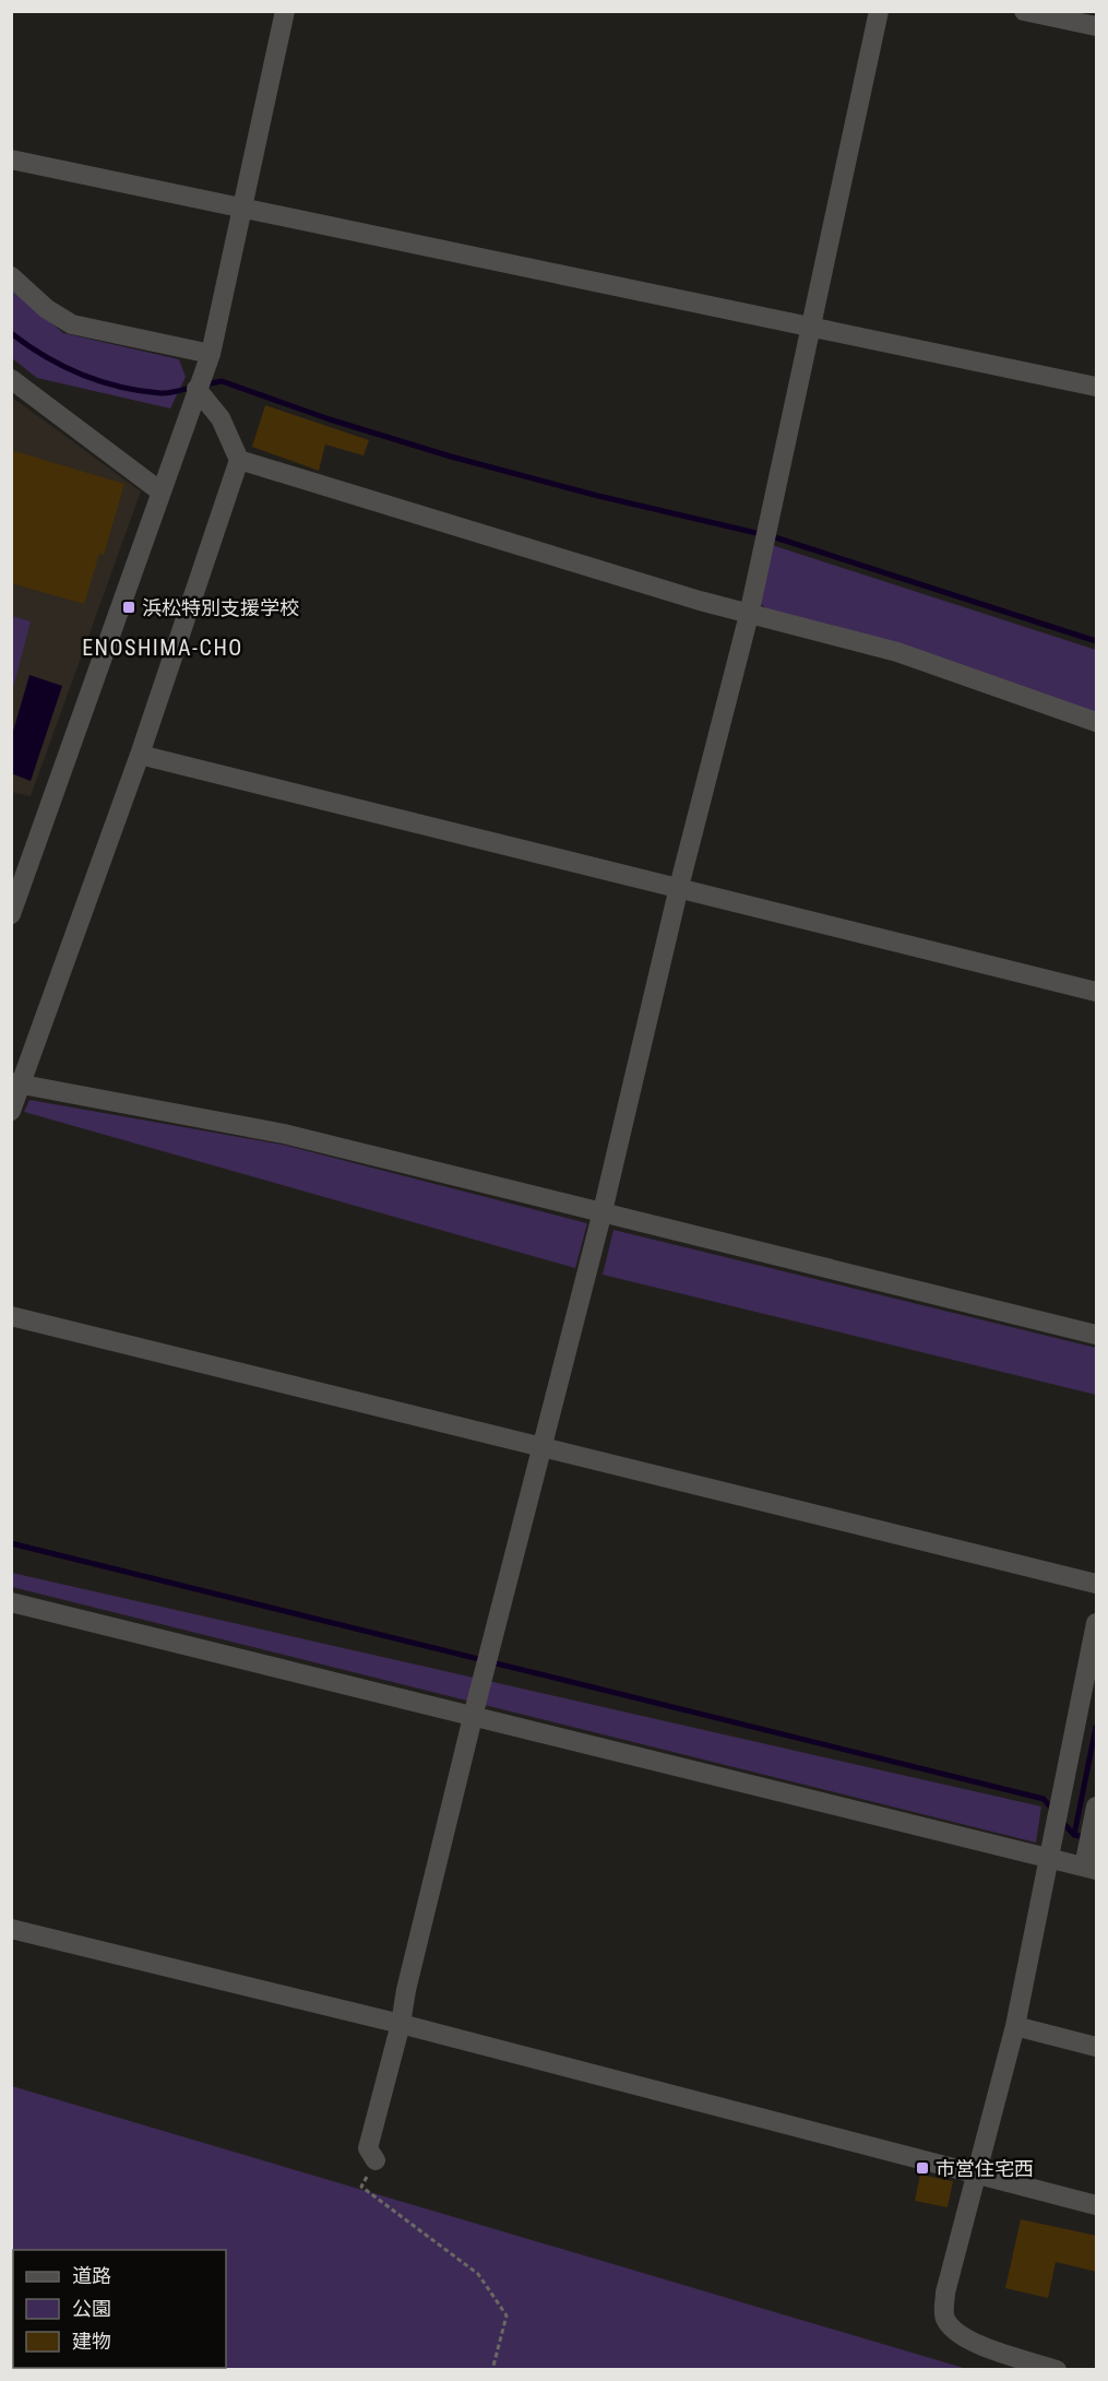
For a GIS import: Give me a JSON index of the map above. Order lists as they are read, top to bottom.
{
  "districts": ["ENOSHIMA-CHO"],
  "places": {
    "transit": ["浜松特別支援学校", "市営住宅西"]
  },
  "legend": ["道路", "公園", "建物"]
}
